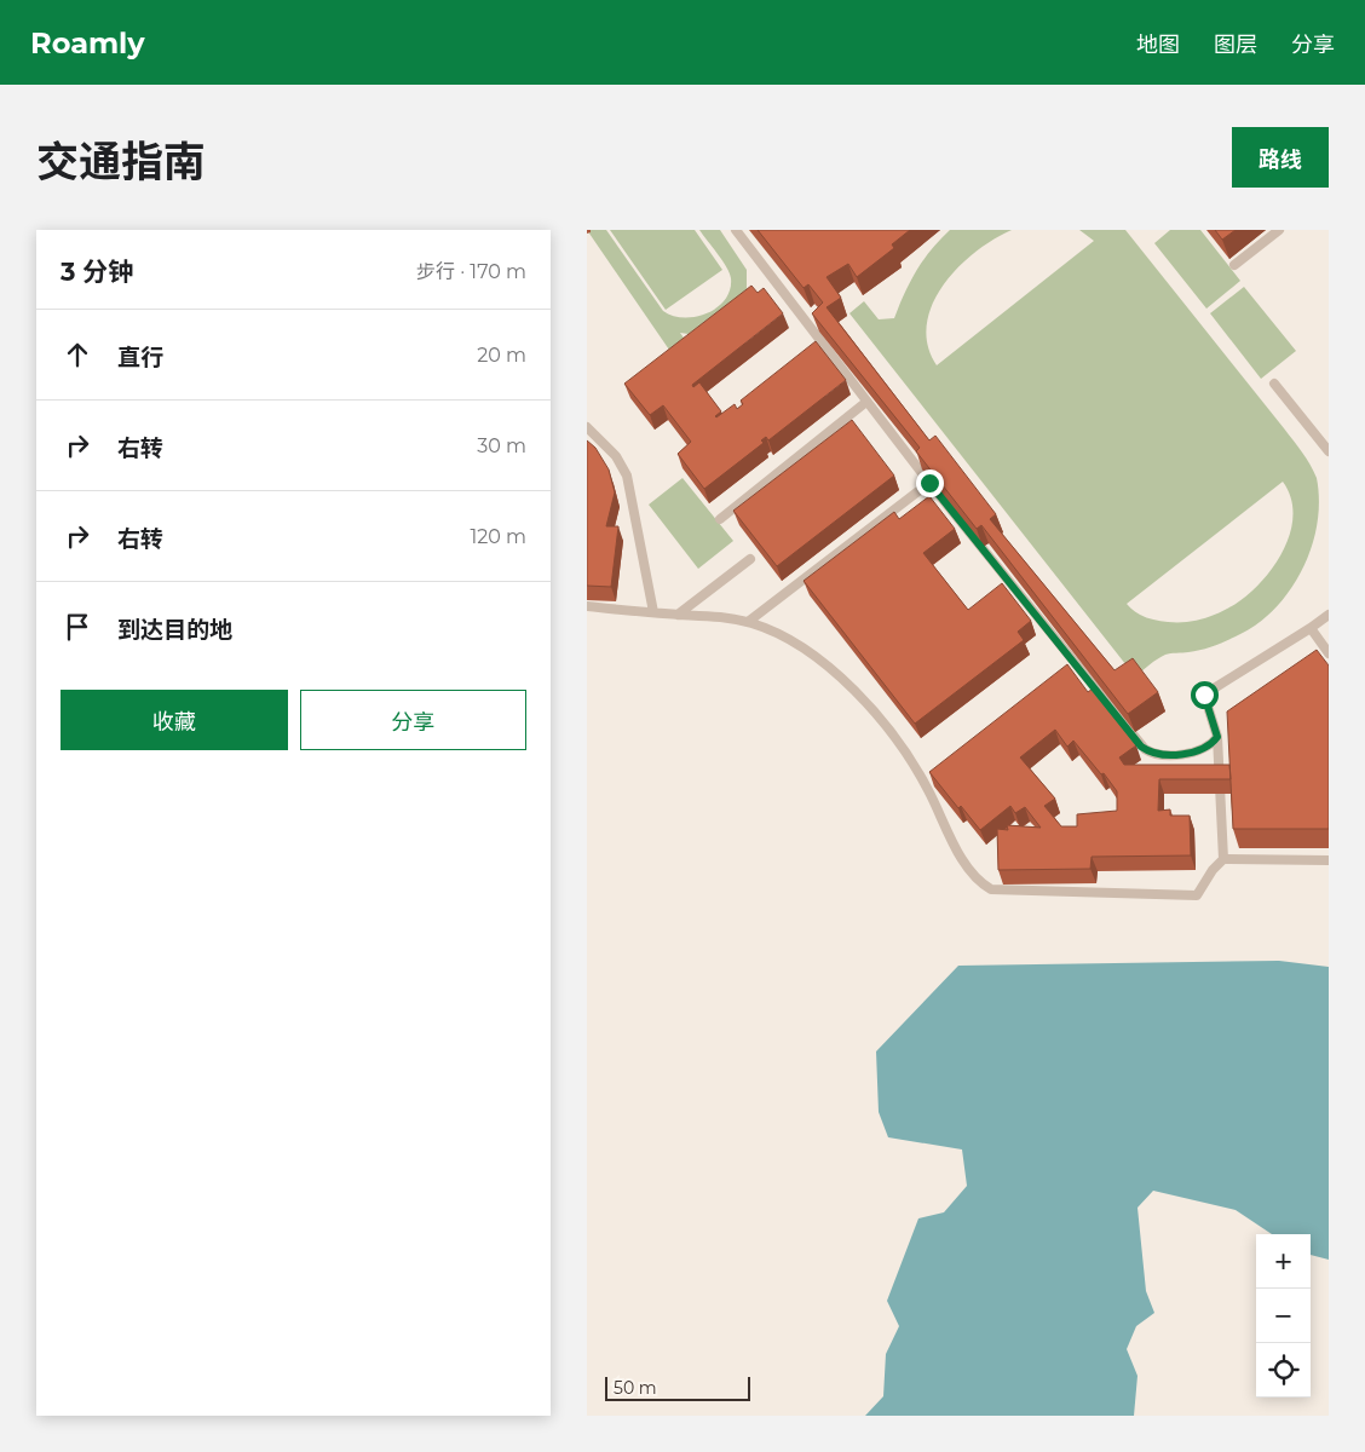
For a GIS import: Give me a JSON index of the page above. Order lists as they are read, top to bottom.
{
  "scale_bar": "50 m",
  "page": {
    "header": "Roamly",
    "nav": ["地图", "图层", "分享"],
    "title": "交通指南",
    "buttons": [
      "路线",
      ["收藏", "分享"]
    ],
    "heading": ["3 分钟", "步行 · 170 m"],
    "list": [
      ["直行", "20 m"],
      ["右转", "30 m"],
      ["右转", "120 m"],
      "到达目的地"
    ],
    "map_buttons": ["+", "−"],
    "scale": "50 m"
  }
}
